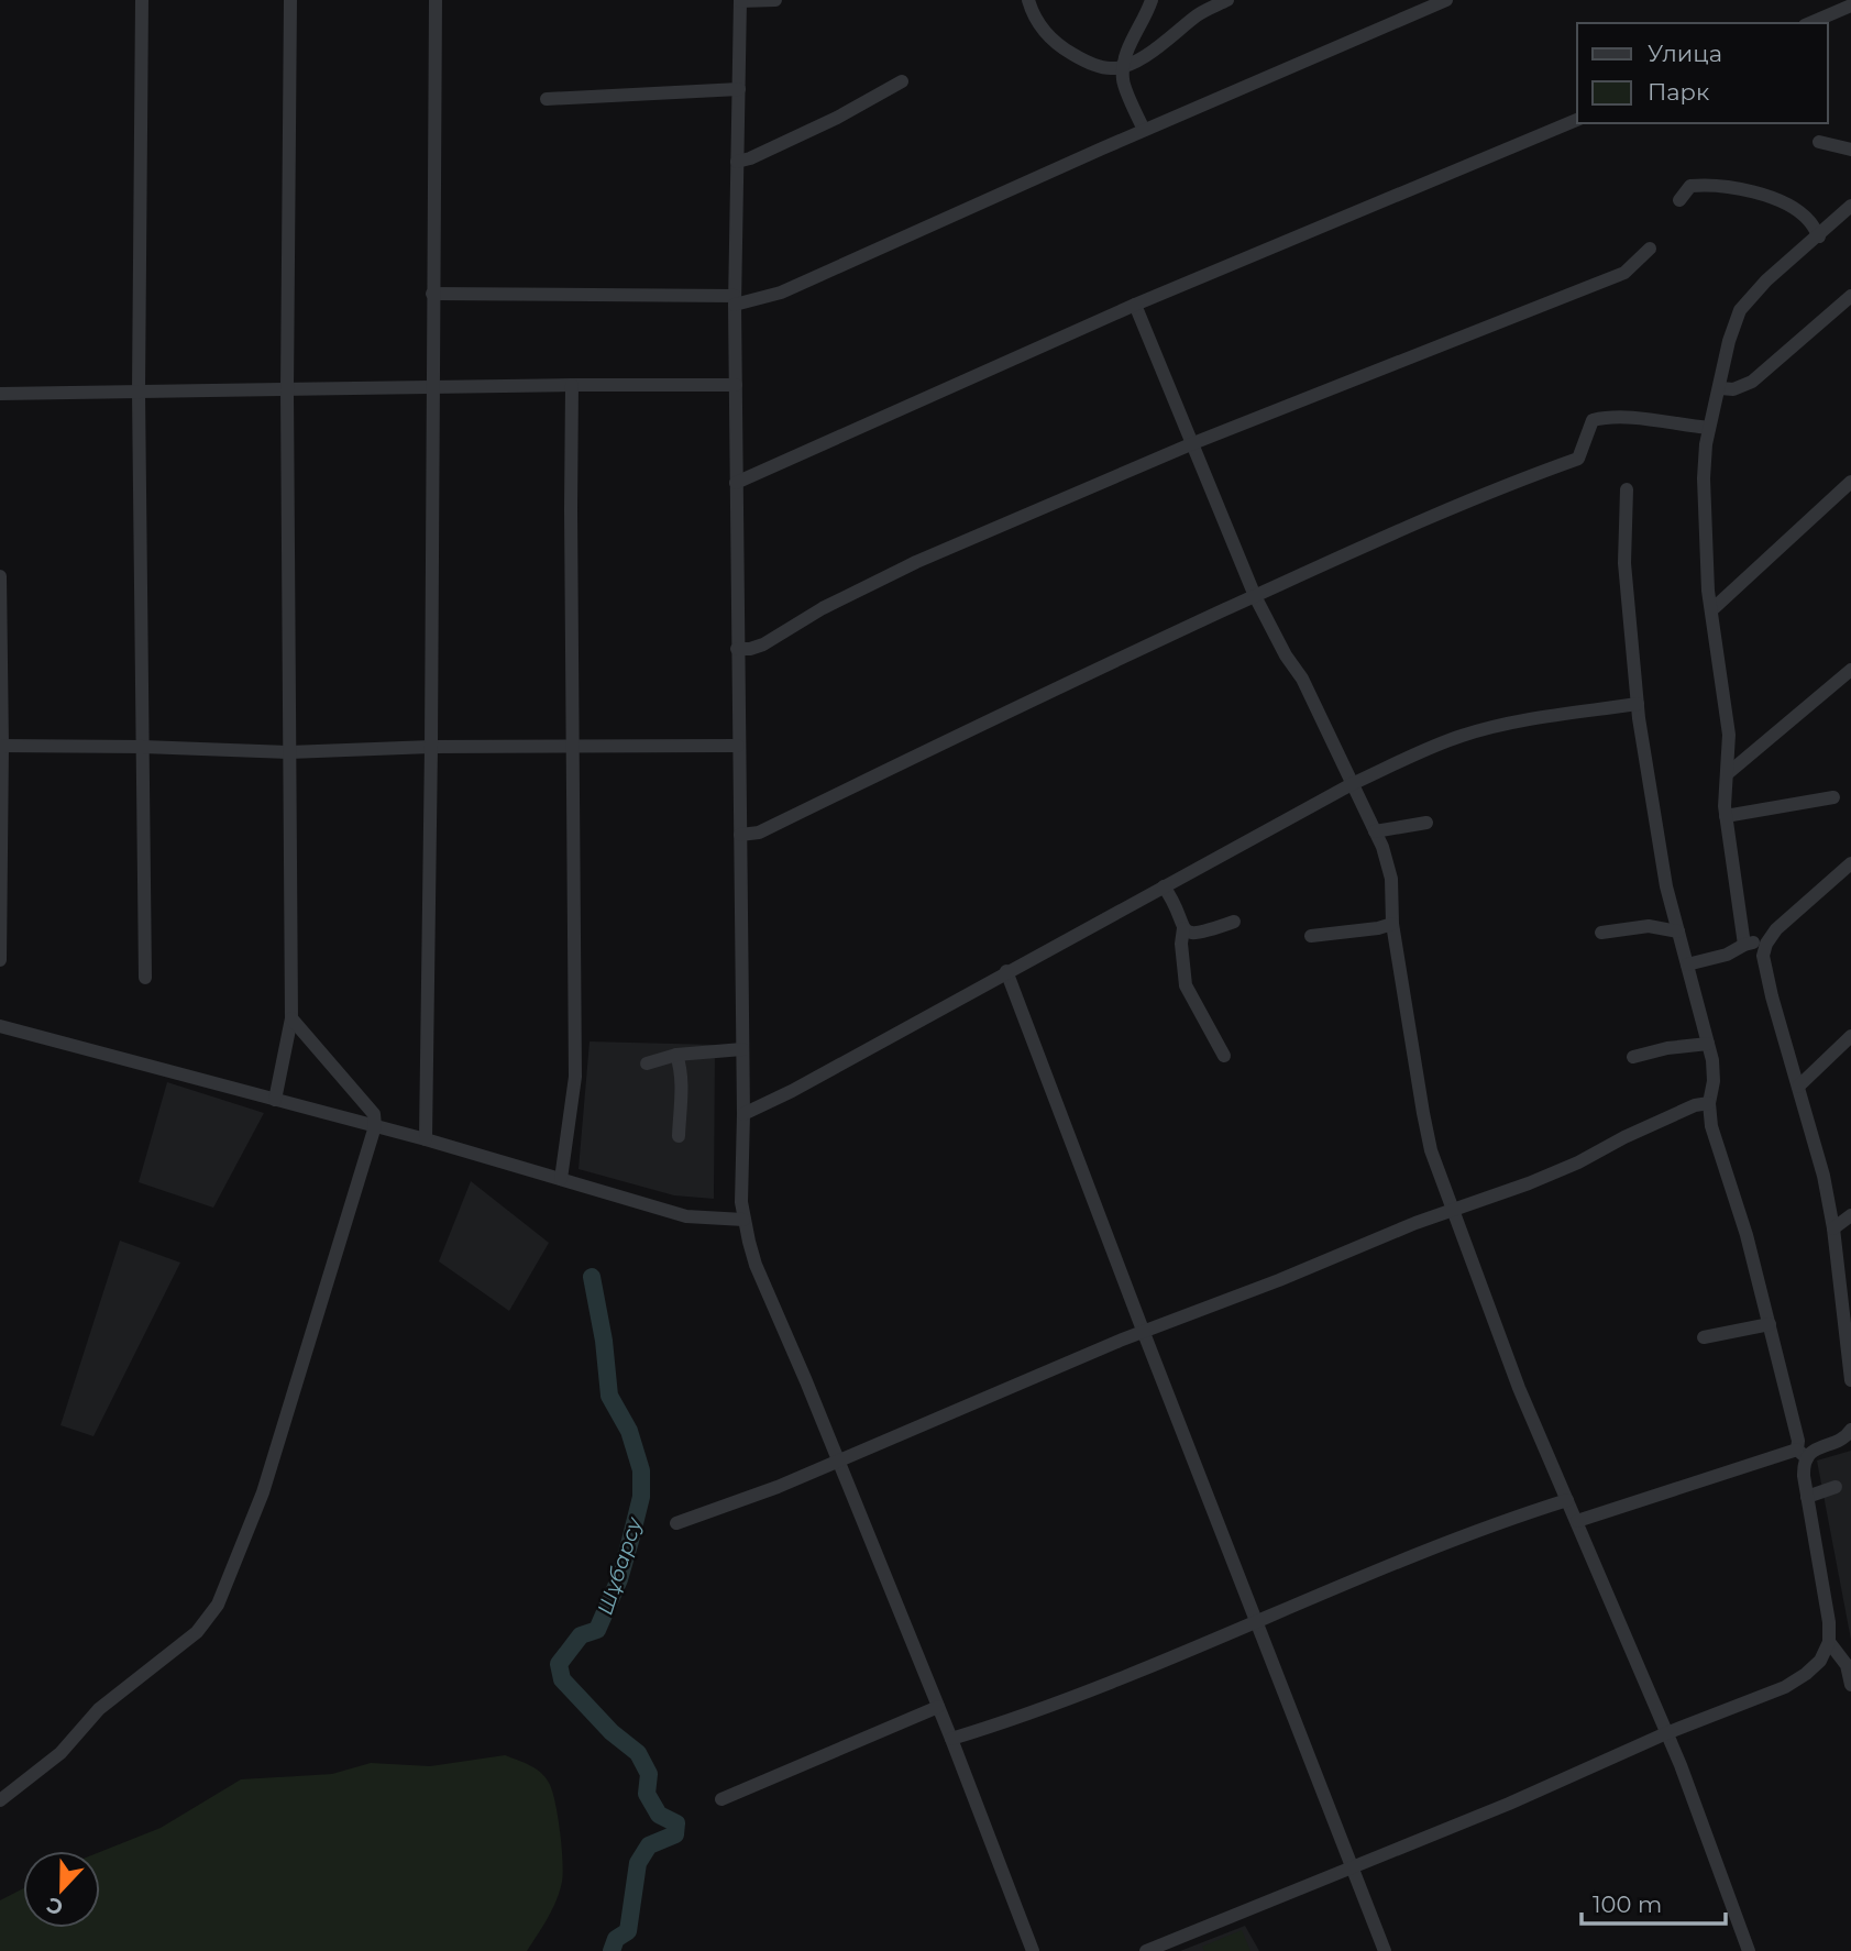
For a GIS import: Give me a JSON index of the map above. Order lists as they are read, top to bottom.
{
  "water": ["Шұбарсу"],
  "legend": ["Улица", "Парк"],
  "scale_bar": "100 m",
  "north": "bottom"
}
